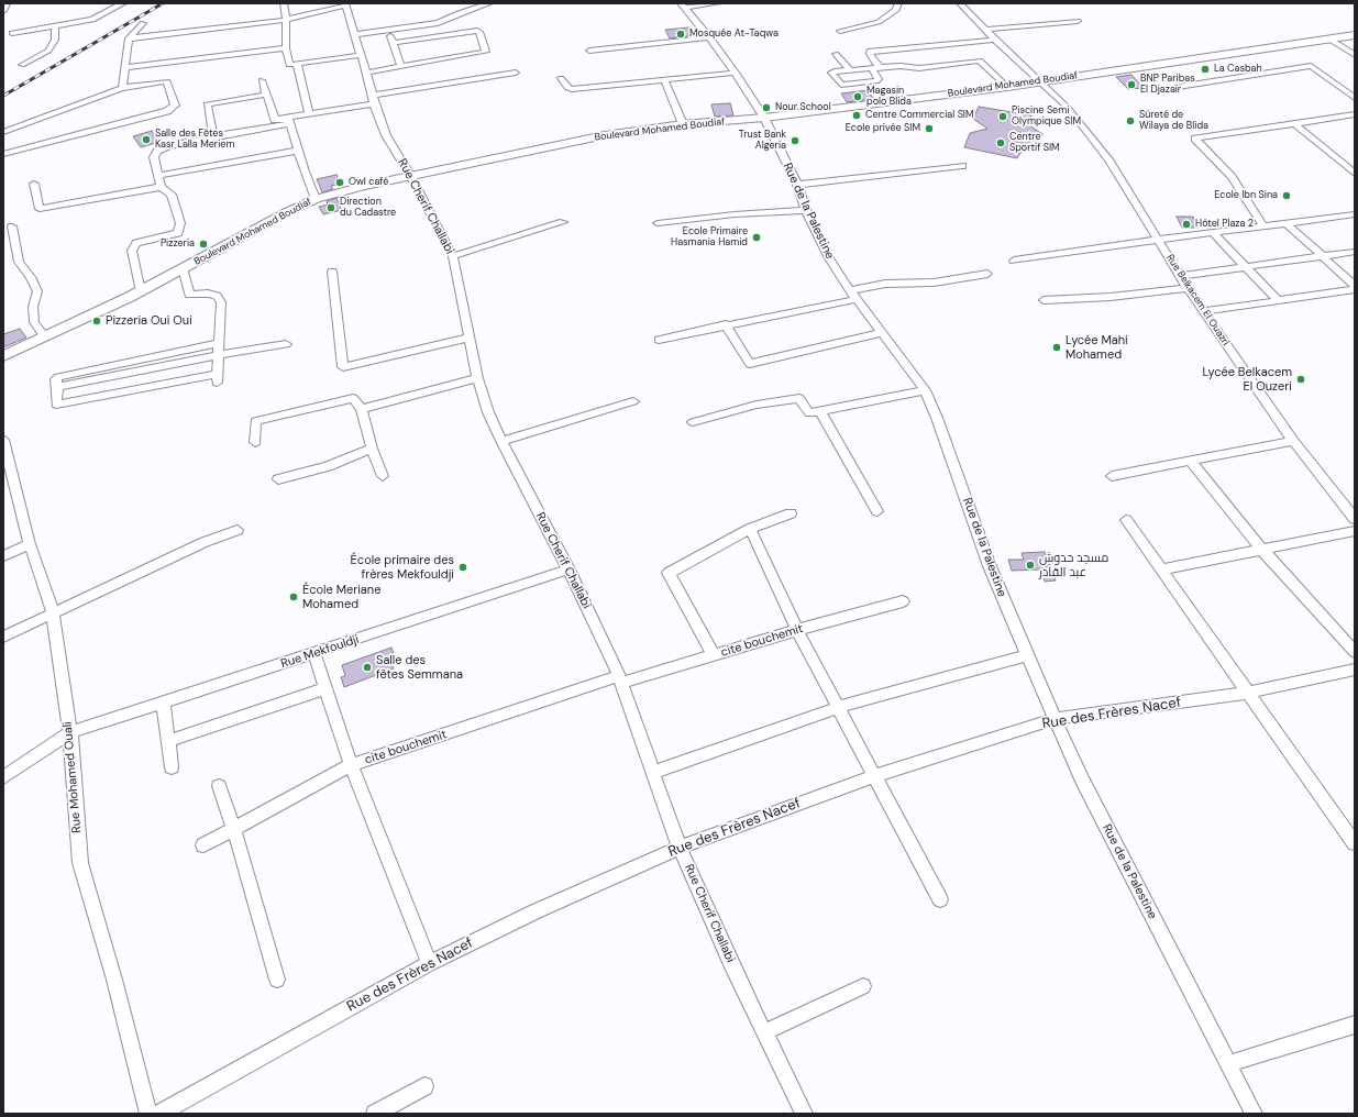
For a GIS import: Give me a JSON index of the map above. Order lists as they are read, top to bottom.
{
  "streets": {
    "main road": ["Boulevard Mohamed Boudiaf"],
    "street": [
      "Rue Cherif Challabi",
      "Rue de la Palestine",
      "Rue Belkacem El Ouazri",
      "cite bouchemit",
      "Rue Mekfouldji",
      "Rue des Frères Nacef",
      "Rue Mohamed Ouali"
    ]
  },
  "crossings": [
    ["Boulevard Mohamed Boudiaf", "Rue Cherif Challabi"],
    ["Boulevard Mohamed Boudiaf", "Rue de la Palestine"],
    ["Boulevard Mohamed Boudiaf", "Rue Belkacem El Ouazri"],
    ["Rue Cherif Challabi", "cite bouchemit"],
    ["Rue Cherif Challabi", "Rue Mekfouldji"],
    ["Rue Cherif Challabi", "Rue des Frères Nacef"],
    ["Rue de la Palestine", "Rue des Frères Nacef"],
    ["Rue Mekfouldji", "Rue Mohamed Ouali"]
  ],
  "places": [
    "Mosquée At-Taqwa",
    "La Casbah",
    "BNP Paribas El Djazaïr",
    "Magasin polo Blida",
    "Nour School",
    "Centre Commercial SIM",
    "Piscine Semi Olympique SIM",
    "Sûreté de Wilaya de Blida",
    "Ecole privée SIM",
    "Salle des Fêtes Kasr Lalla Meriem",
    "Trust Bank Algeria",
    "Centre Sportif SIM",
    "Owl café",
    "Ecole Ibn Sina",
    "Direction du Cadastre",
    "Hôtel Plaza 2",
    "Ecole Primaire Hasmania Hamid",
    "Pizzeria",
    "Pizzeria Oui Oui",
    "Lycée Mahi Mohamed",
    "Lycée Belkacem El Ouzeri",
    "مسجد حدوش عبد القادر",
    "École primaire des frères Mekfouldji",
    "École Meriane Mohamed",
    "Salle des fêtes Semmana"
  ]
}
